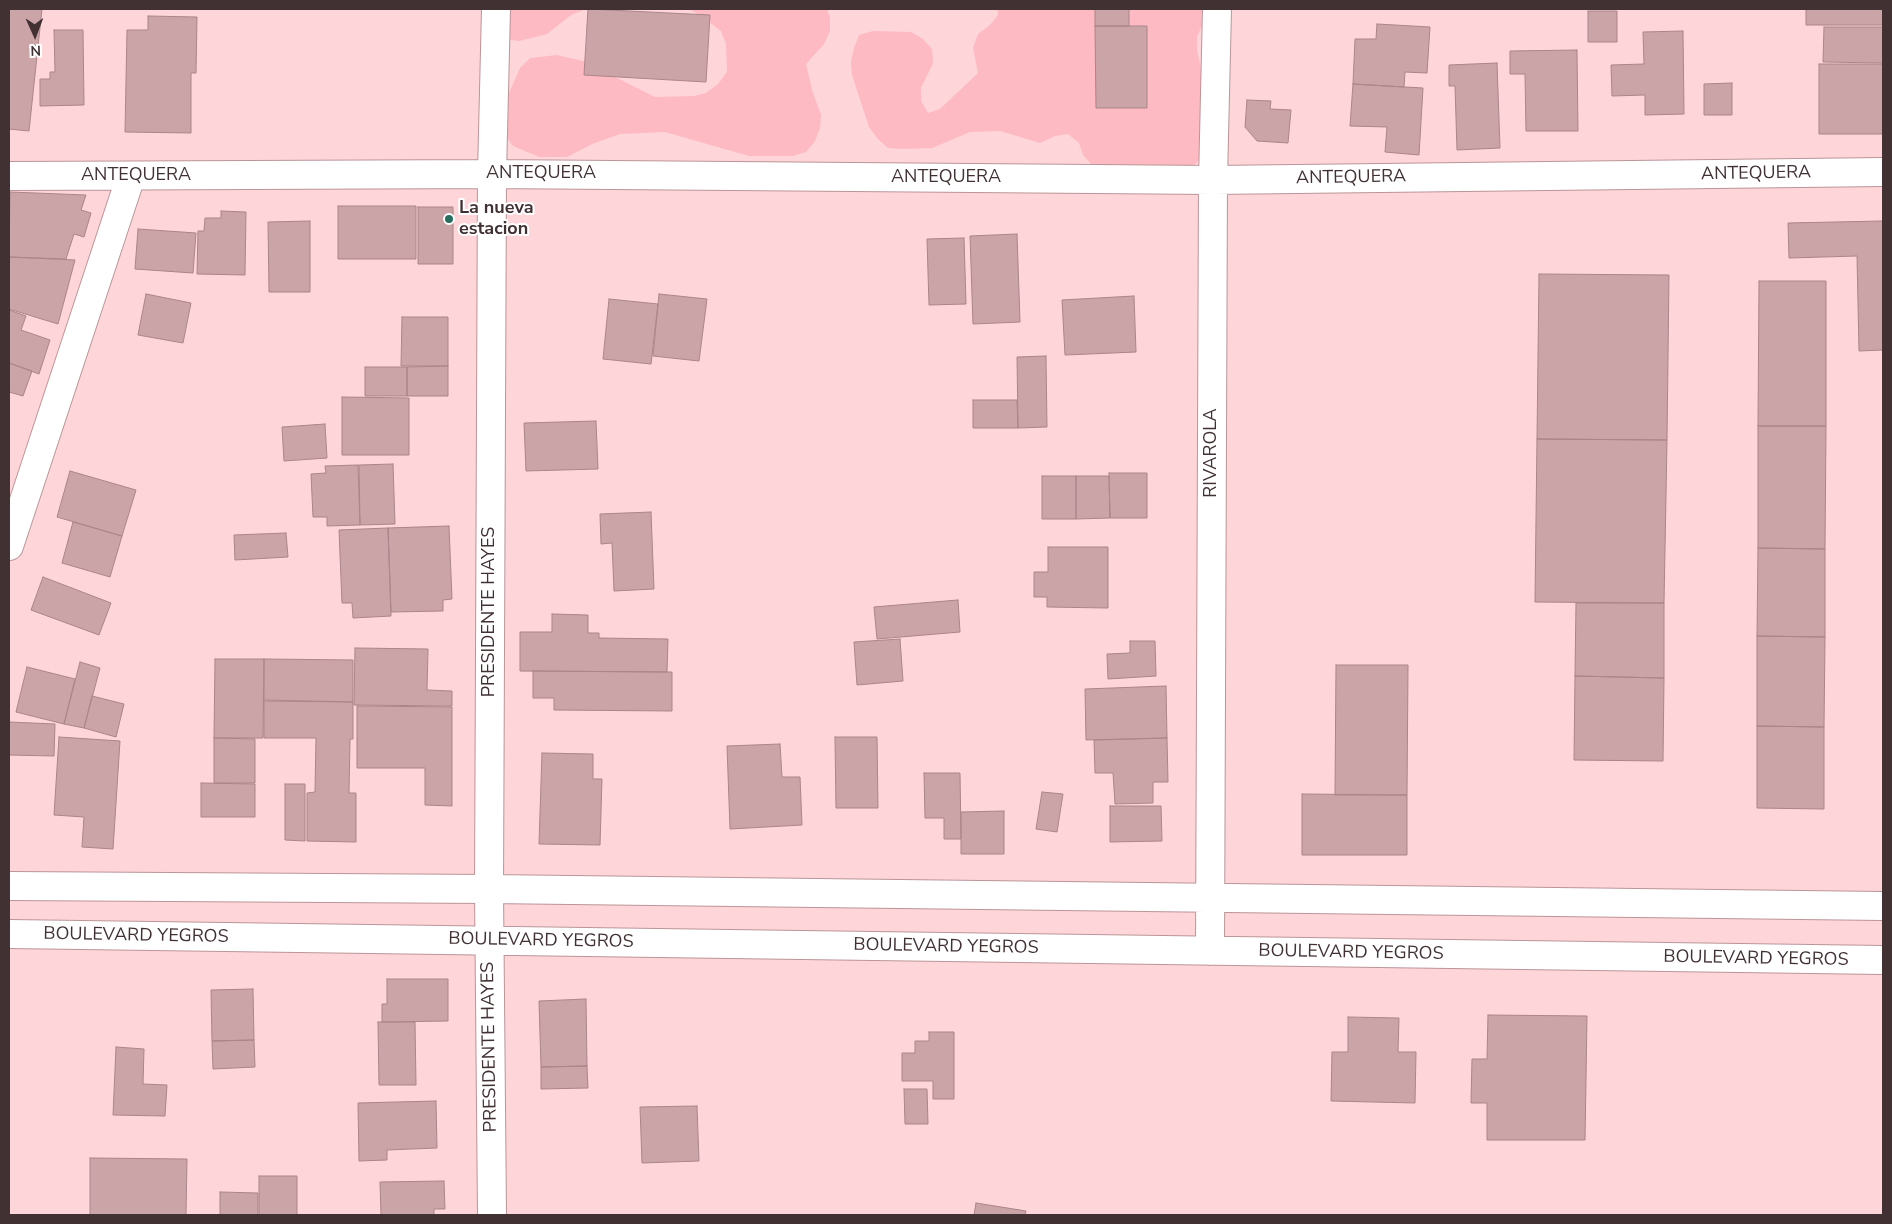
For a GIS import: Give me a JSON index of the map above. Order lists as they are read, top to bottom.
{
  "streets": {
    "street": [
      "ANTEQUERA",
      "RIVAROLA",
      "PRESIDENTE HAYES",
      "BOULEVARD YEGROS"
    ]
  },
  "crossings": [
    ["ANTEQUERA", "RIVAROLA"],
    ["ANTEQUERA", "PRESIDENTE HAYES"],
    ["RIVAROLA", "BOULEVARD YEGROS"],
    ["PRESIDENTE HAYES", "BOULEVARD YEGROS"]
  ],
  "places": ["La nueva estacion"],
  "north": "bottom"
}
